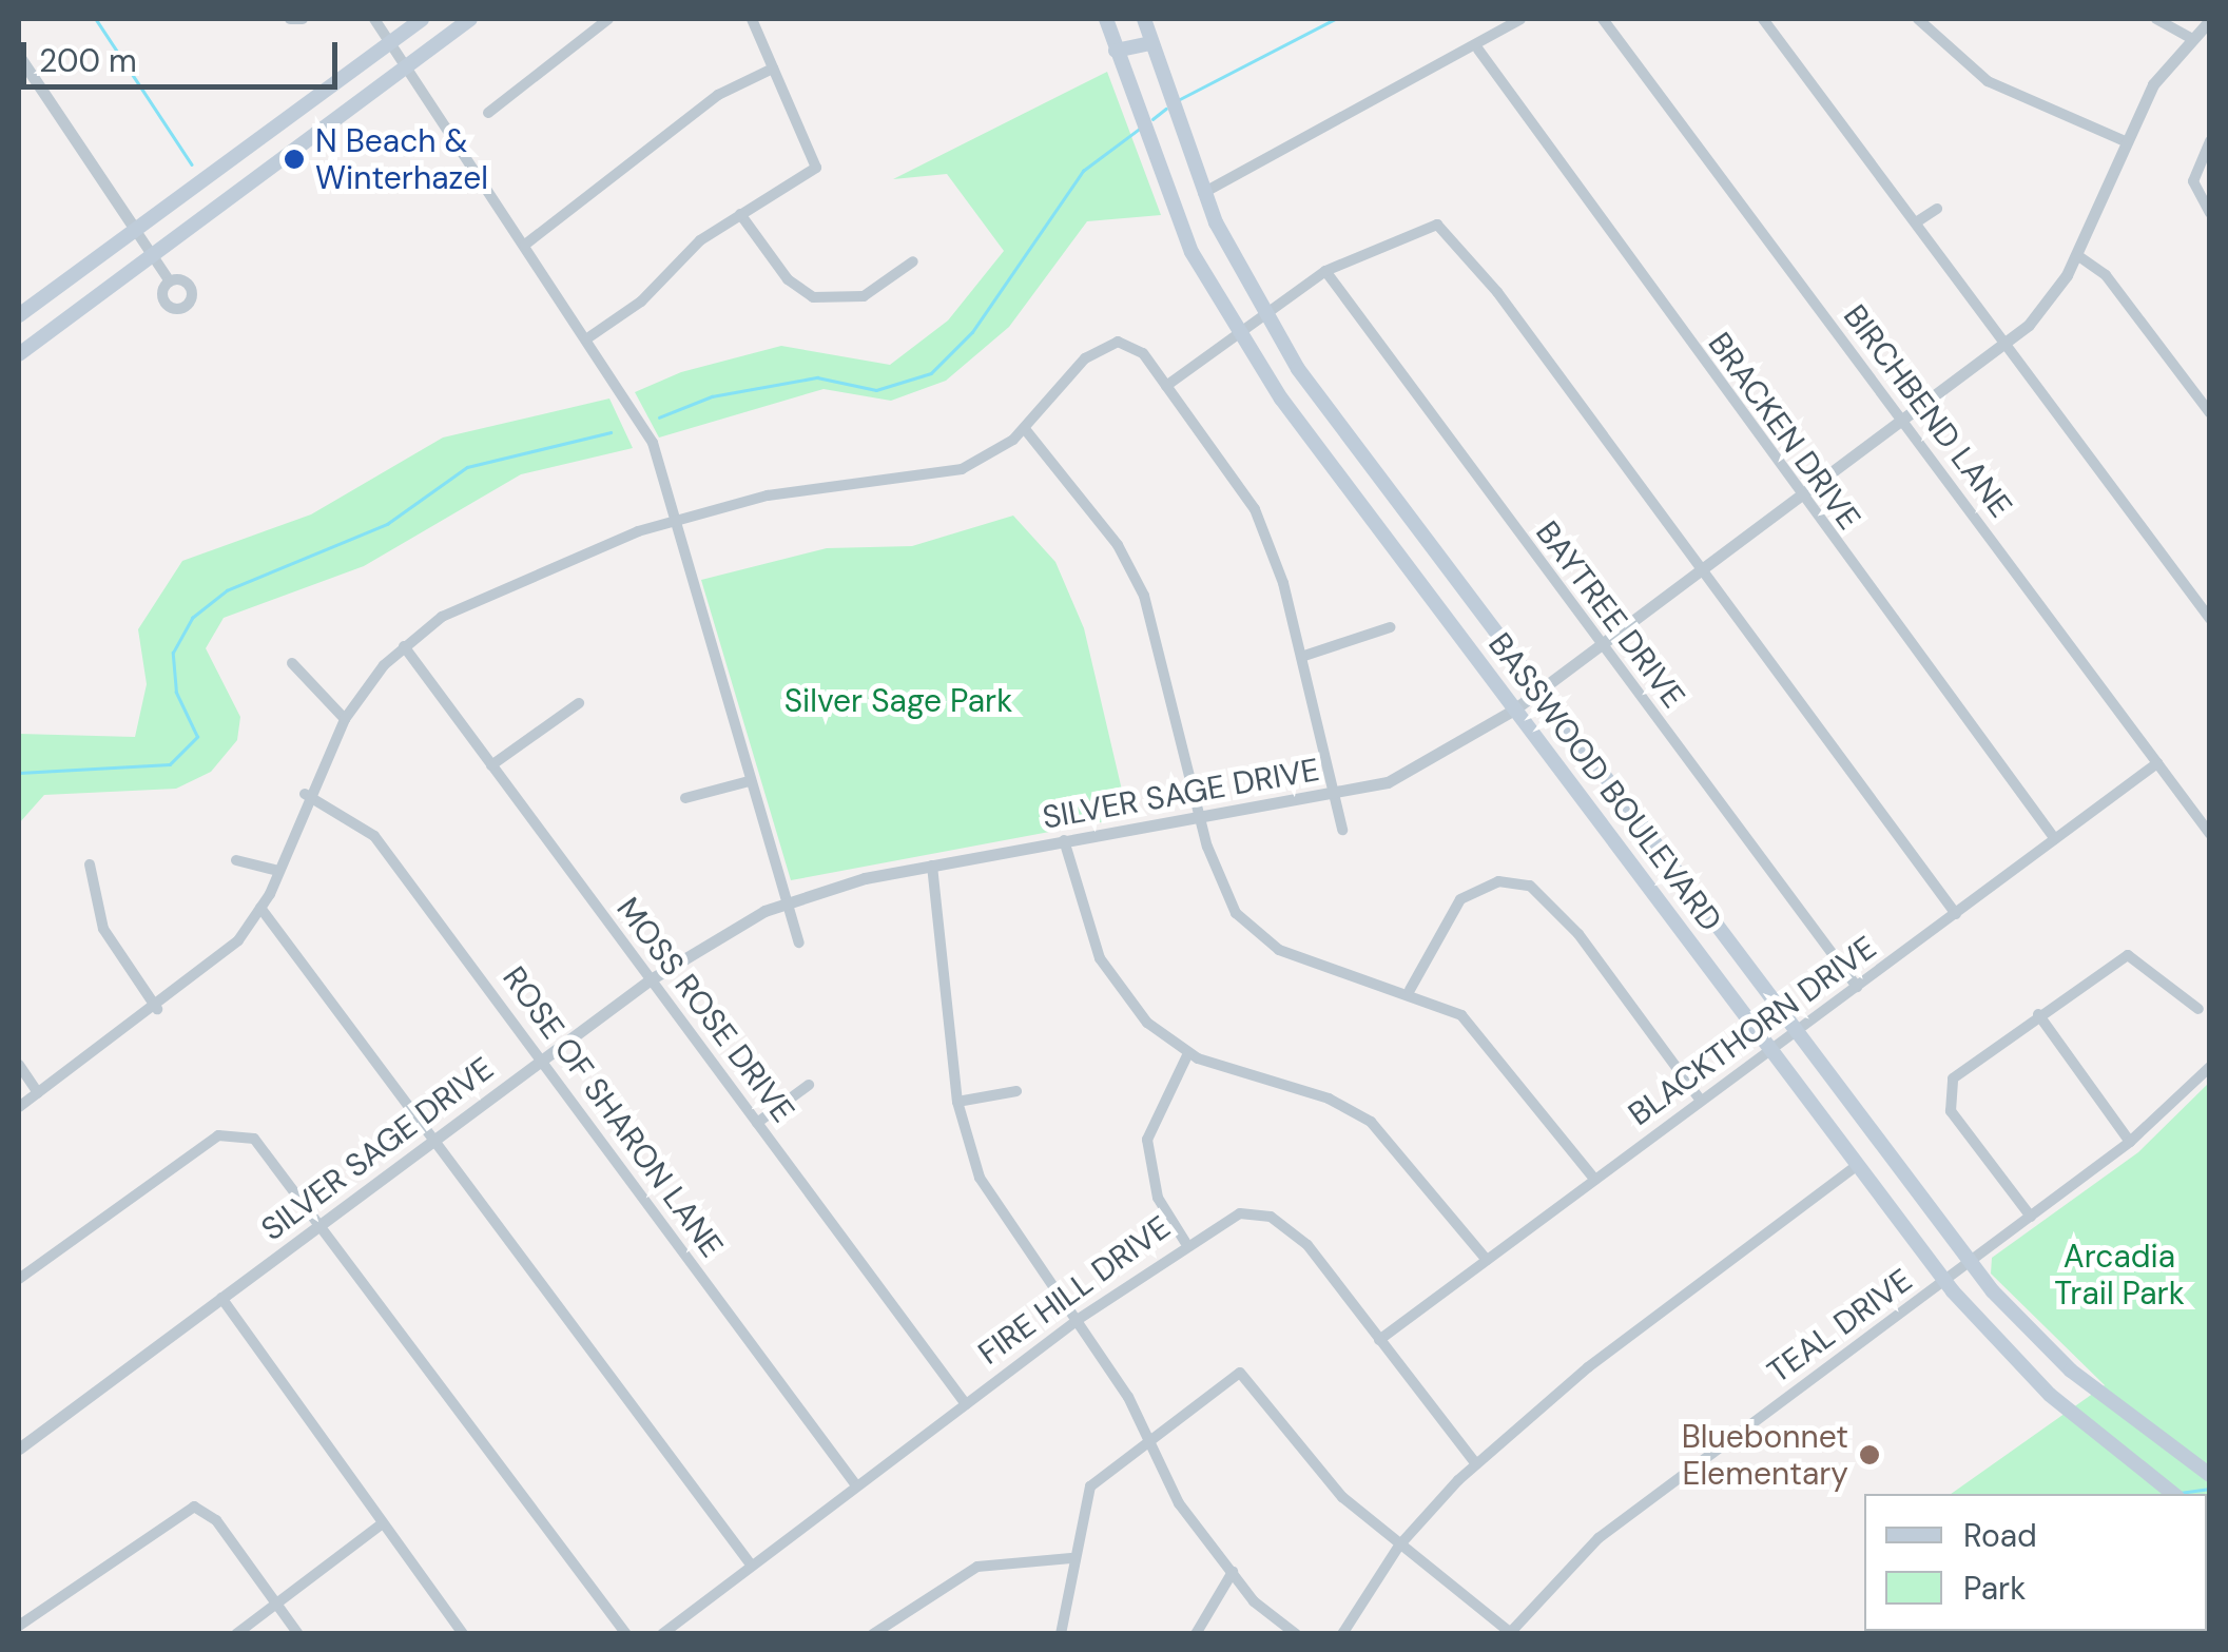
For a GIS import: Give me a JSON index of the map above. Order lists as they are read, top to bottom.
{
  "streets": {
    "main road": ["BASSWOOD BOULEVARD"],
    "street": [
      "BIRCHBEND LANE",
      "BRACKEN DRIVE",
      "BAYTREE DRIVE",
      "SILVER SAGE DRIVE",
      "MOSS ROSE DRIVE",
      "BLACKTHORN DRIVE",
      "ROSE OF SHARON LANE",
      "FIRE HILL DRIVE",
      "TEAL DRIVE"
    ]
  },
  "crossings": [
    ["BIRCHBEND LANE", "SILVER SAGE DRIVE"],
    ["BIRCHBEND LANE", "BLACKTHORN DRIVE"],
    ["BRACKEN DRIVE", "SILVER SAGE DRIVE"],
    ["BRACKEN DRIVE", "BLACKTHORN DRIVE"],
    ["BAYTREE DRIVE", "SILVER SAGE DRIVE"],
    ["BAYTREE DRIVE", "BLACKTHORN DRIVE"],
    ["BASSWOOD BOULEVARD", "SILVER SAGE DRIVE"],
    ["BASSWOOD BOULEVARD", "BLACKTHORN DRIVE"],
    ["BASSWOOD BOULEVARD", "TEAL DRIVE"],
    ["SILVER SAGE DRIVE", "MOSS ROSE DRIVE"],
    ["SILVER SAGE DRIVE", "ROSE OF SHARON LANE"],
    ["MOSS ROSE DRIVE", "FIRE HILL DRIVE"],
    ["BLACKTHORN DRIVE", "FIRE HILL DRIVE"],
    ["ROSE OF SHARON LANE", "FIRE HILL DRIVE"]
  ],
  "parks": ["Silver Sage Park", "Arcadia Trail Park"],
  "places": ["N Beach & Winterhazel", "Bluebonnet Elementary"],
  "legend": ["Road", "Park"],
  "scale_bar": "200 m"
}
